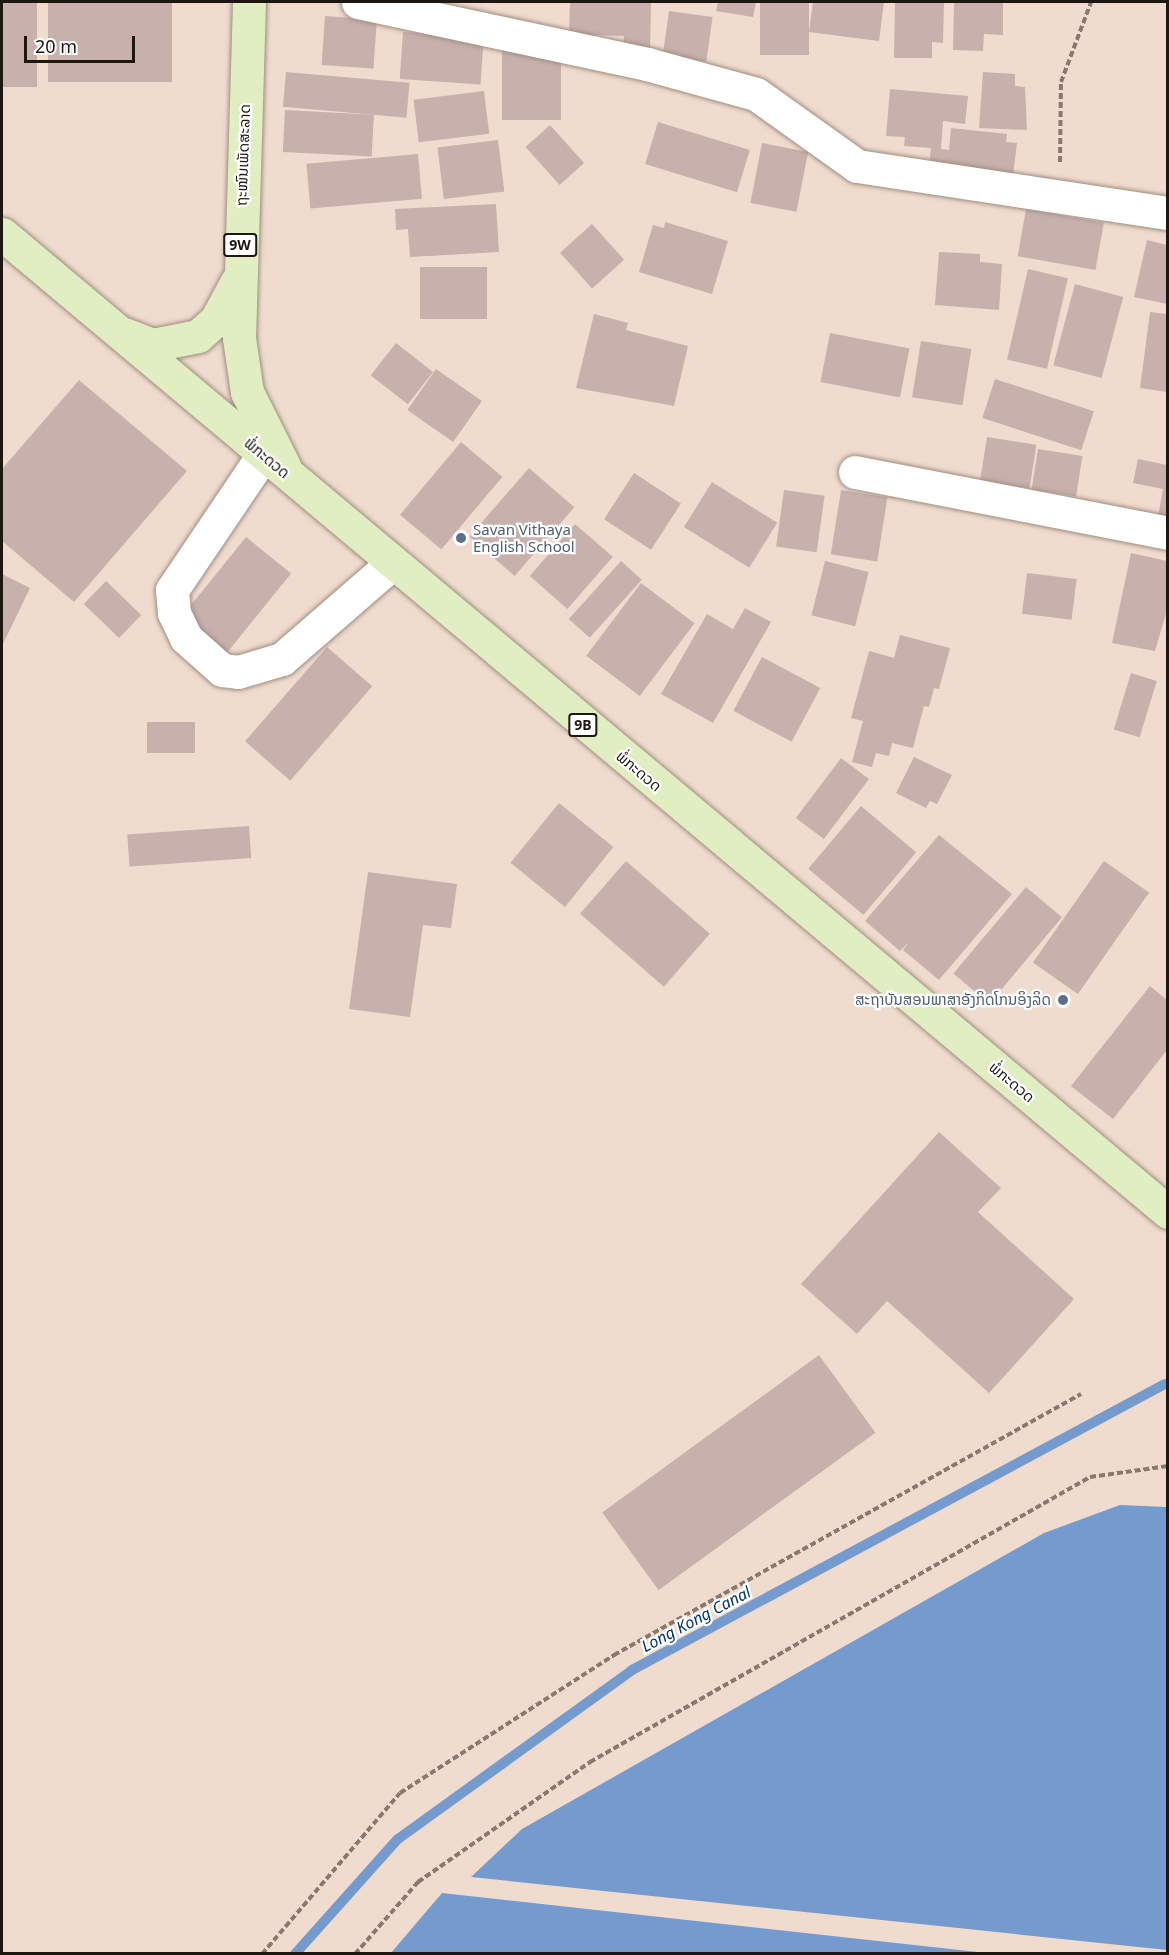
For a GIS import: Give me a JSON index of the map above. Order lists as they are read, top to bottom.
{
  "streets": {
    "main road": [
      "ຖະໜົນເພັດສະລາດ",
      "9W",
      "ພໍ່ກະດວດ",
      "9B"
    ]
  },
  "crossings": [
    ["ຖະໜົນເພັດສະລາດ", "ພໍ່ກະດວດ"]
  ],
  "water": ["Long Kong Canal"],
  "places": ["Savan Vithaya English School", "ສະຖາບັນສອນພາສາອັງກິດໂກນອິງລິດ"],
  "scale_bar": "20 m"
}
